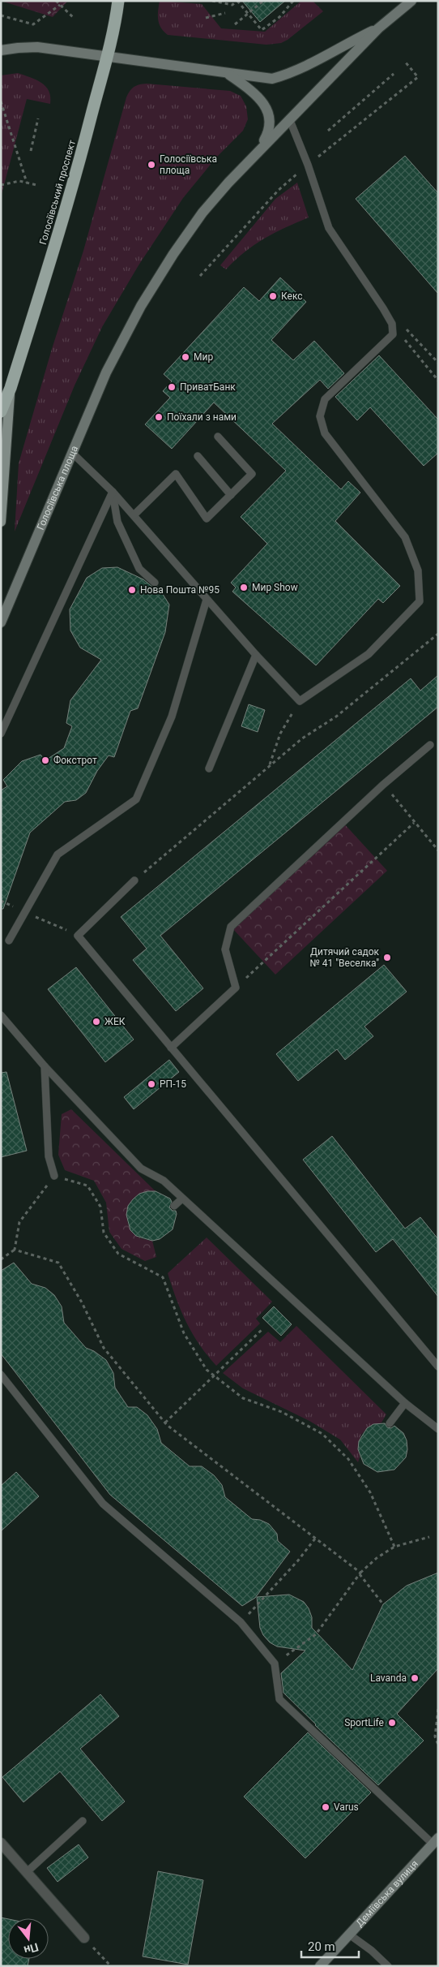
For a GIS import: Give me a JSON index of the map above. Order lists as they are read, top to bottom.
{
  "streets": {
    "highway": ["Голосіївський проспект"],
    "main road": ["Голосіївська площа", "Деміївська вулиця"]
  },
  "places": [
    "Голосіївська площа",
    "Кекс",
    "Мир",
    "ПриватБанк",
    "Поїхали з нами",
    "Мир Show",
    "Нова Пошта №95",
    "Фокстрот",
    "Дитячий садок № 41 \"Веселка\"",
    "ЖЕК",
    "РП-15",
    "Lavanda",
    "SportLife",
    "Varus"
  ],
  "scale_bar": "20 m",
  "north": "bottom"
}
